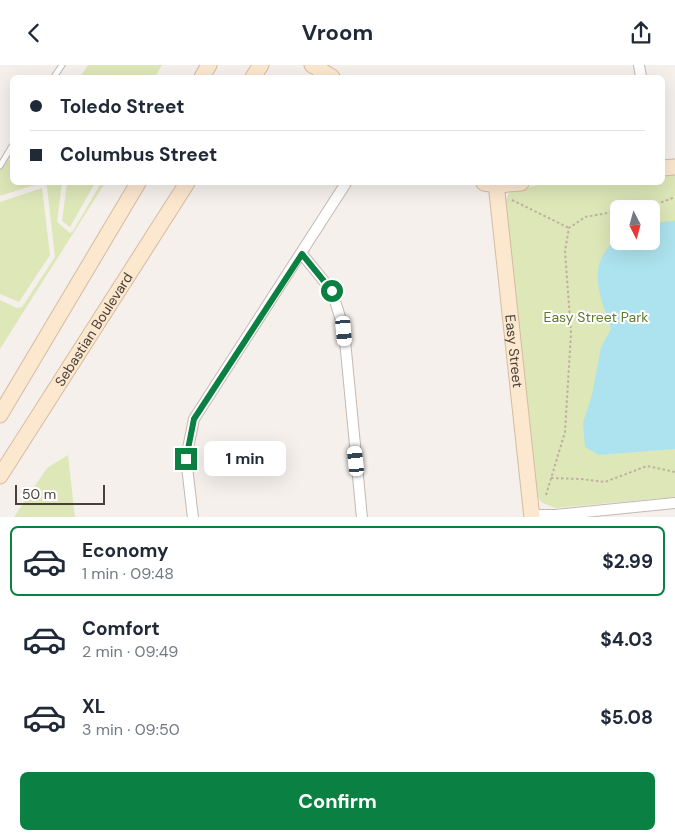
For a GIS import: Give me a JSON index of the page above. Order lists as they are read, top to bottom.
{
  "streets": {
    "main road": ["Sebastian Boulevard", "Easy Street"]
  },
  "parks": ["Easy Street Park"],
  "scale_bar": "50 m",
  "north": "bottom",
  "page": {
    "header": "Vroom",
    "banner": ["Toledo Street", "Columbus Street"],
    "bubble": "1 min",
    "scale": "50 m",
    "list": [
      {
        "name": "Economy",
        "note": "1 min · 09:48",
        "value": "$2.99"
      },
      {
        "name": "Comfort",
        "note": "2 min · 09:49",
        "value": "$4.03"
      },
      {
        "name": "XL",
        "note": "3 min · 09:50",
        "value": "$5.08"
      }
    ],
    "buttons": "Confirm"
  }
}
